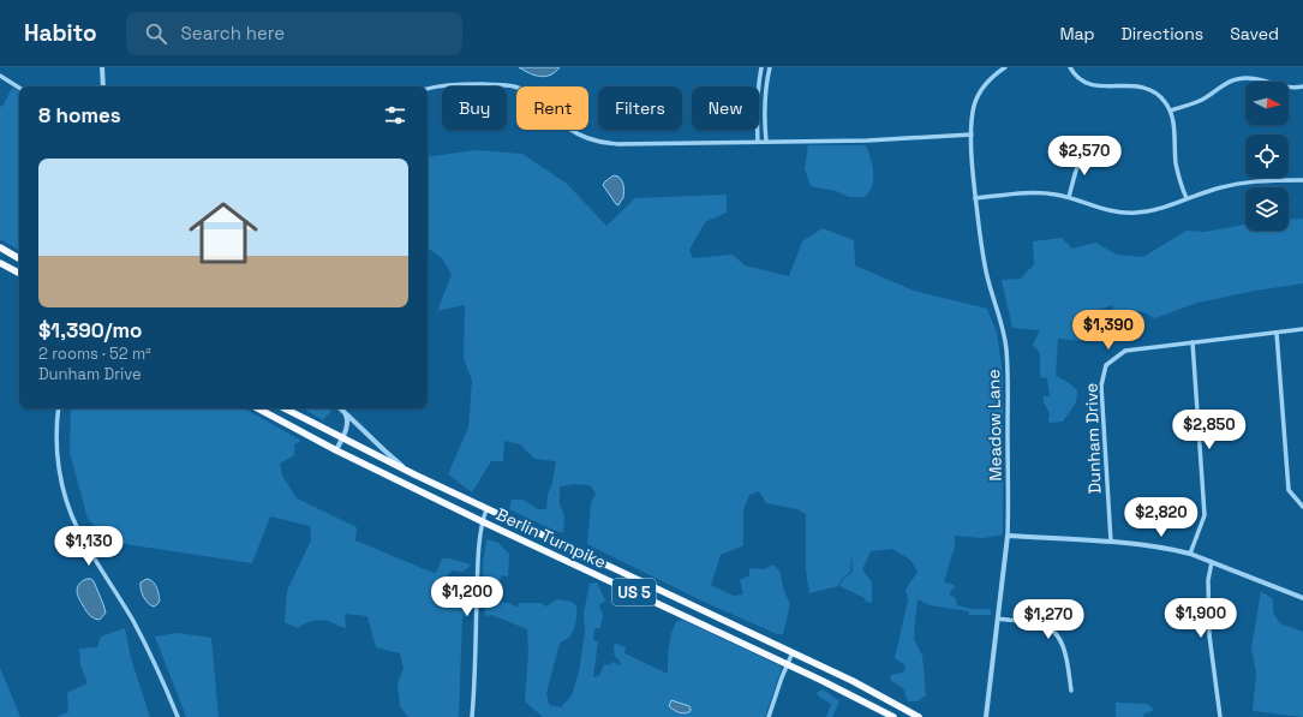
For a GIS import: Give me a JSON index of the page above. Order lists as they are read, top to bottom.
{
  "streets": {
    "highway": ["Berlin Turnpike", "US 5"],
    "street": ["Meadow Lane", "Dunham Drive"]
  },
  "north": "right",
  "page": {
    "header": "Habito",
    "search": "Search here",
    "nav": ["Map", "Directions", "Saved"],
    "chip": [
      "Buy",
      "Rent",
      "Filters",
      "New"
    ],
    "heading": "8 homes",
    "price": [
      "$2,570",
      "$1,390",
      "$2,850",
      "$2,820",
      "$1,130",
      "$1,200",
      "$1,900",
      "$1,270"
    ],
    "list": [
      {
        "name": "$1,390/mo",
        "note": "2 rooms · 52 m² · Dunham Drive"
      }
    ]
  }
}
